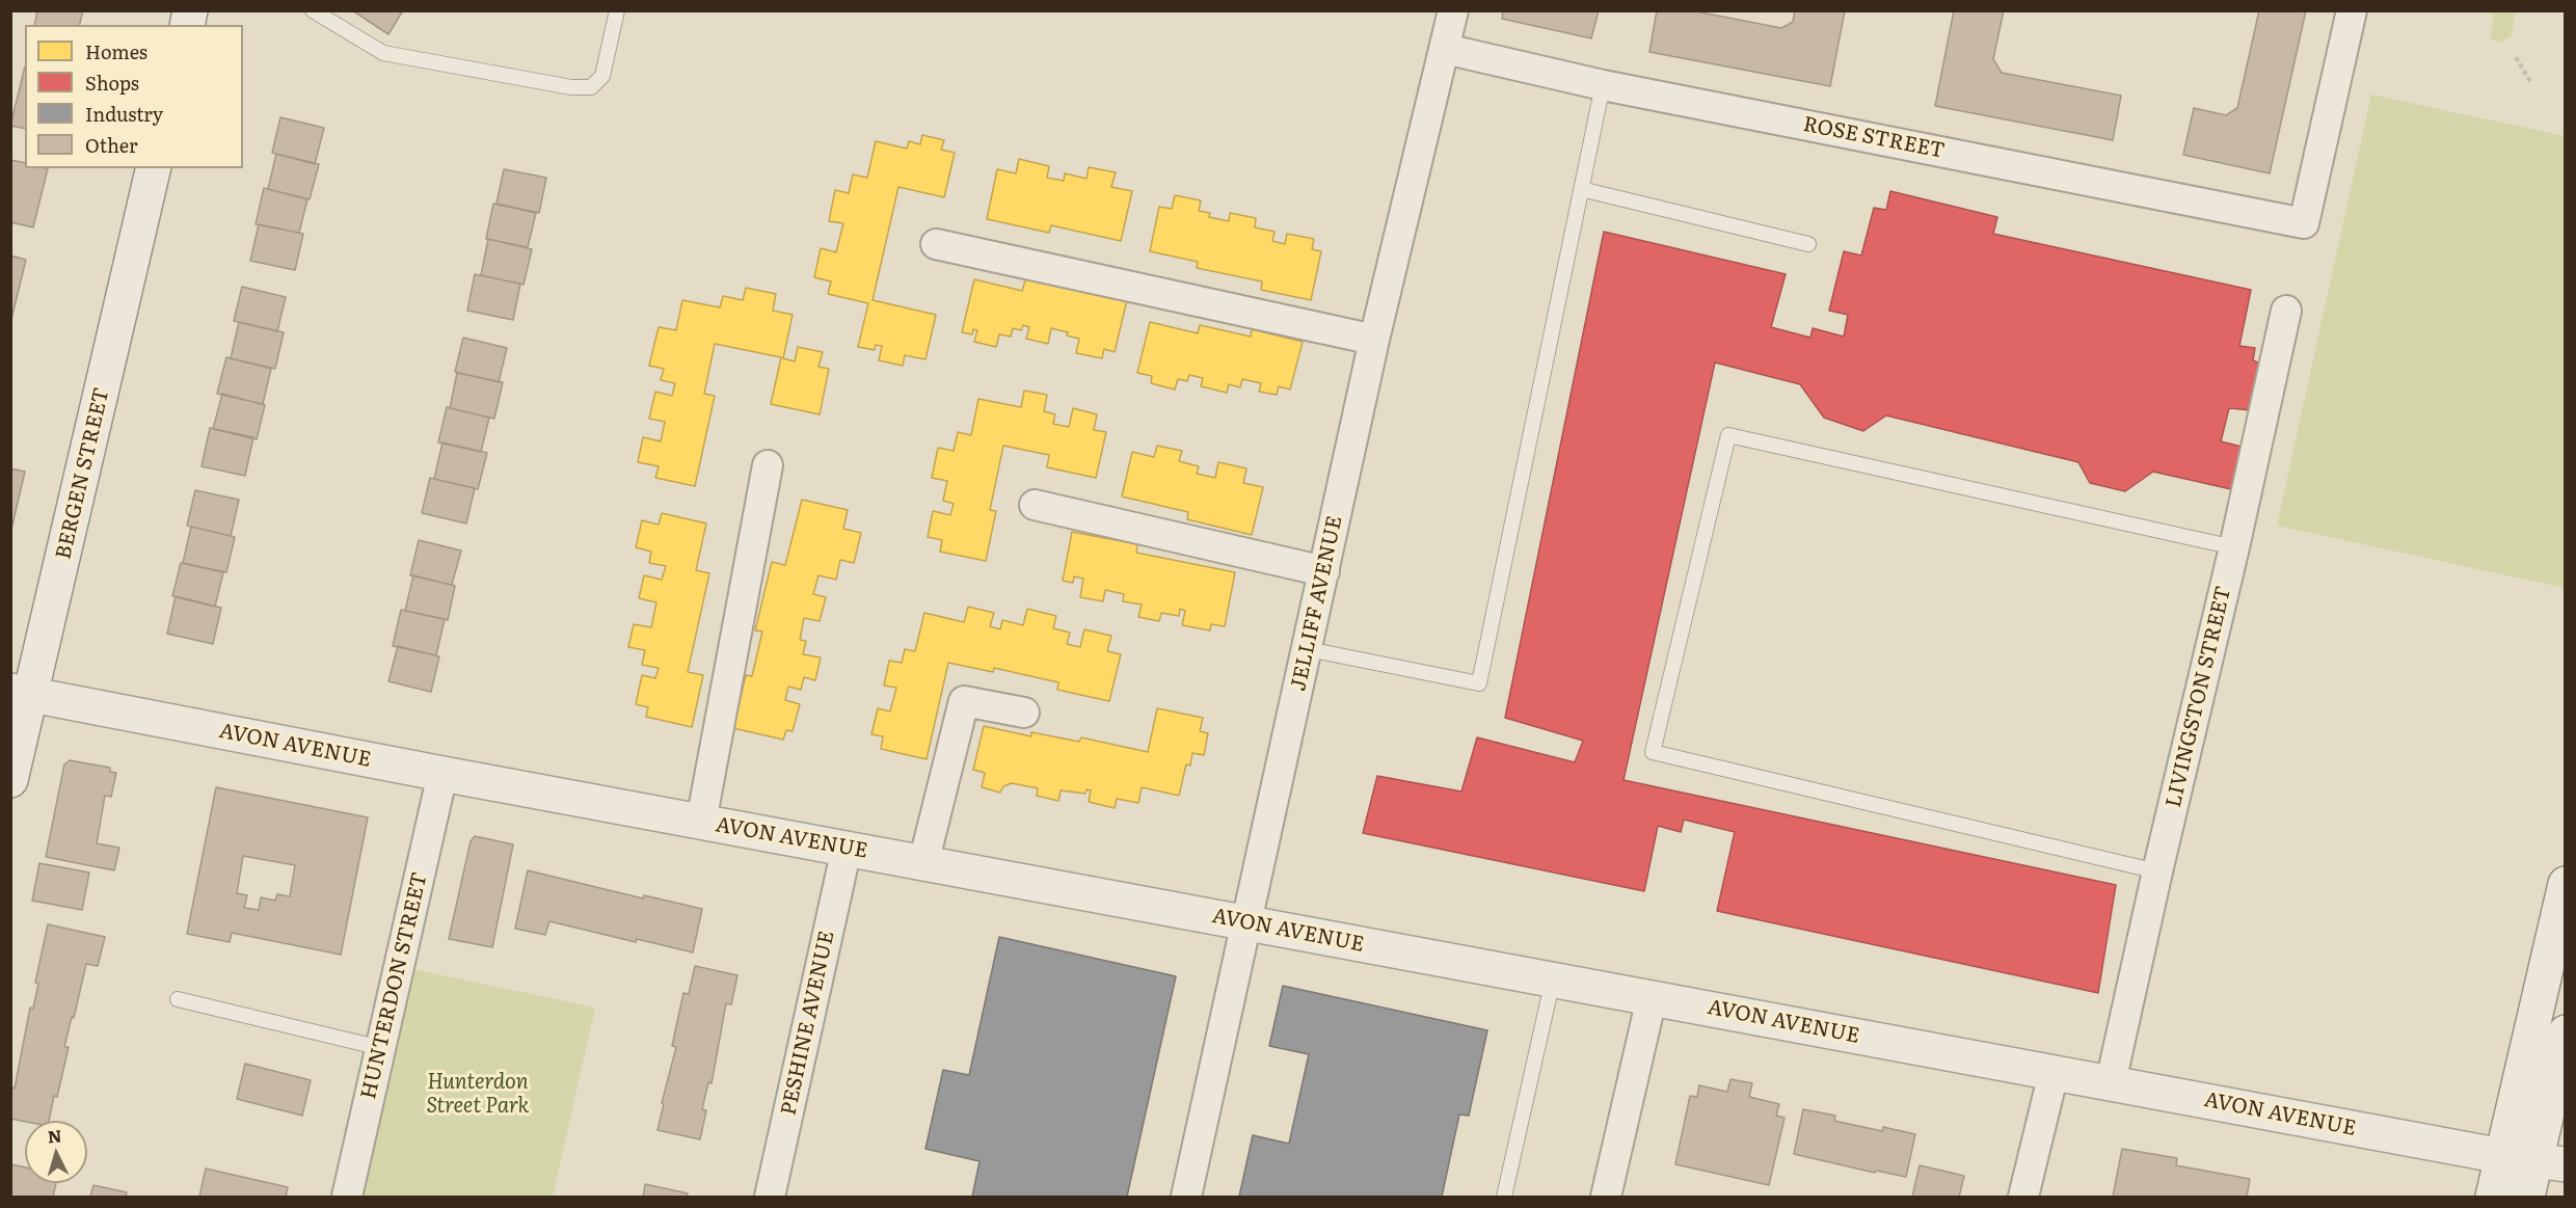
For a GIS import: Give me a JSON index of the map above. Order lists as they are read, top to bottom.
{
  "streets": {
    "street": [
      "ROSE STREET",
      "BERGEN STREET",
      "JELLIFF AVENUE",
      "LIVINGSTON STREET",
      "AVON AVENUE",
      "HUNTERDON STREET",
      "PESHINE AVENUE"
    ]
  },
  "crossings": [
    ["ROSE STREET", "JELLIFF AVENUE"],
    ["BERGEN STREET", "AVON AVENUE"],
    ["JELLIFF AVENUE", "AVON AVENUE"],
    ["LIVINGSTON STREET", "AVON AVENUE"],
    ["AVON AVENUE", "HUNTERDON STREET"],
    ["AVON AVENUE", "PESHINE AVENUE"]
  ],
  "parks": ["Hunterdon Street Park"],
  "legend": [
    "Homes",
    "Shops",
    "Industry",
    "Other"
  ],
  "north": "top"
}
